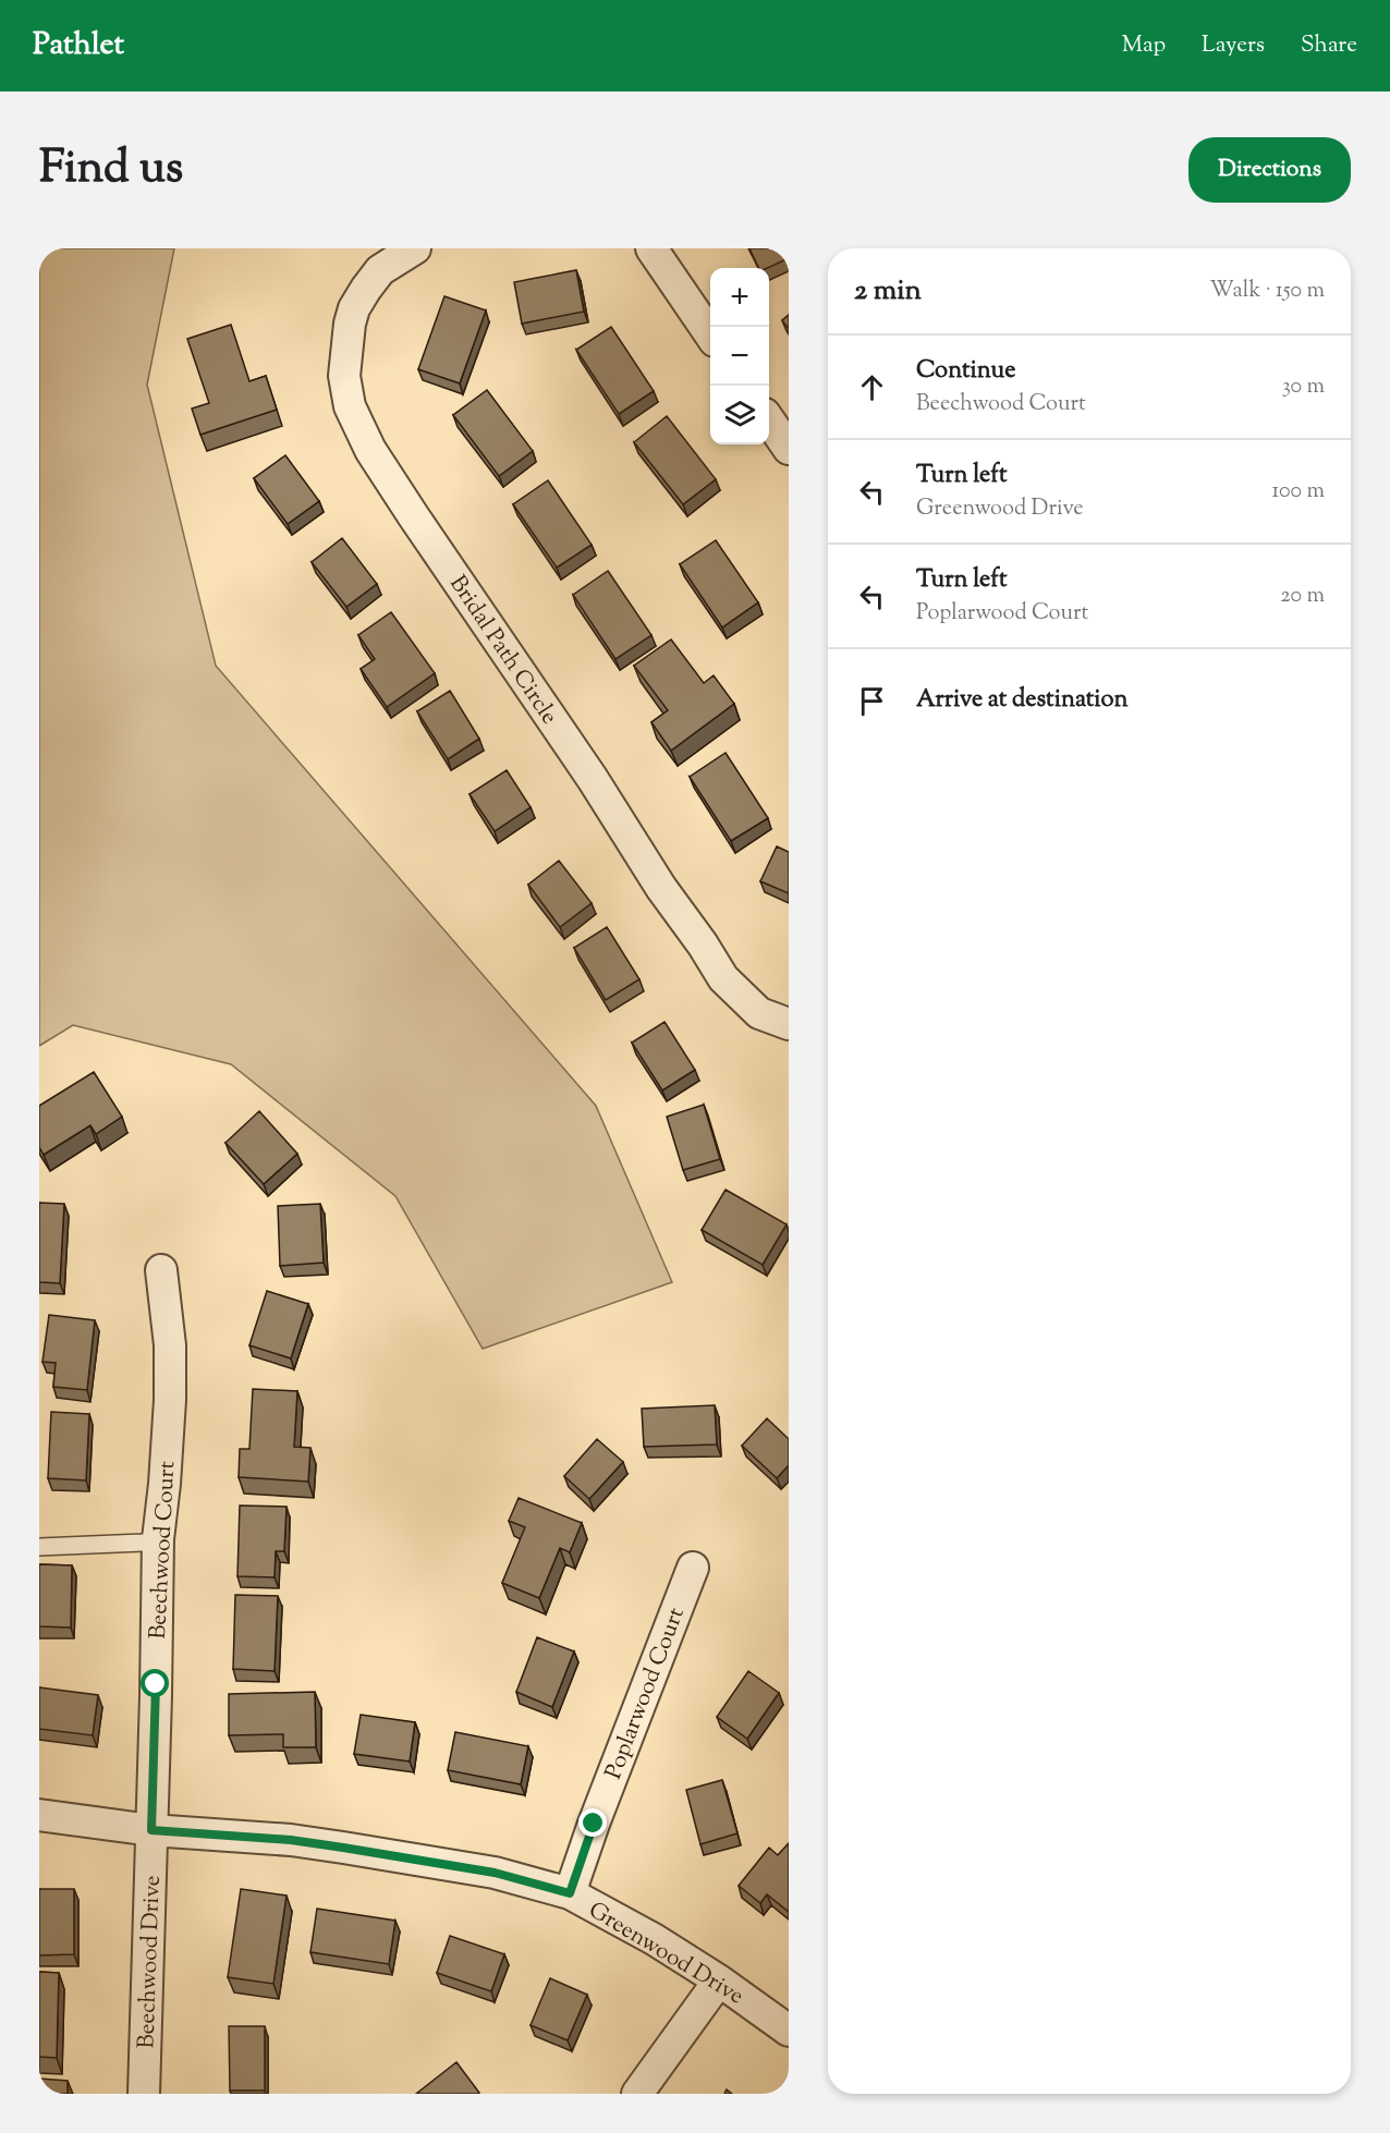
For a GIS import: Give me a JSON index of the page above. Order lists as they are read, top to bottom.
{
  "streets": {
    "street": [
      "Bridal Path Circle",
      "Beechwood Court",
      "Poplarwood Court",
      "Greenwood Drive",
      "Beechwood Drive"
    ]
  },
  "crossings": [
    ["Beechwood Court", "Greenwood Drive"],
    ["Beechwood Court", "Beechwood Drive"],
    ["Poplarwood Court", "Greenwood Drive"],
    ["Greenwood Drive", "Beechwood Drive"]
  ],
  "page": {
    "header": "Pathlet",
    "nav": ["Map", "Layers", "Share"],
    "title": "Find us",
    "buttons": "Directions",
    "heading": ["2 min", "Walk · 150 m"],
    "map_buttons": ["+", "−"],
    "list": [
      ["Continue", "Beechwood Court", "30 m"],
      ["Turn left", "Greenwood Drive", "100 m"],
      ["Turn left", "Poplarwood Court", "20 m"],
      "Arrive at destination"
    ]
  }
}
